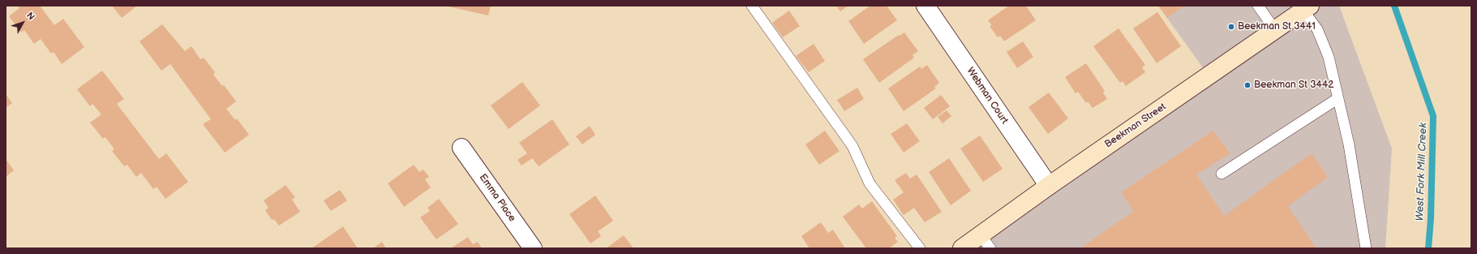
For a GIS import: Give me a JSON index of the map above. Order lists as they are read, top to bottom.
{
  "streets": {
    "main road": ["Beekman Street"],
    "street": ["Webman Court", "Emma Place"]
  },
  "crossings": [
    ["Webman Court", "Beekman Street"]
  ],
  "water": ["West Fork Mill Creek"],
  "places": ["Beekman St 3441", "Beekman St 3442"],
  "north": "top right"
}
